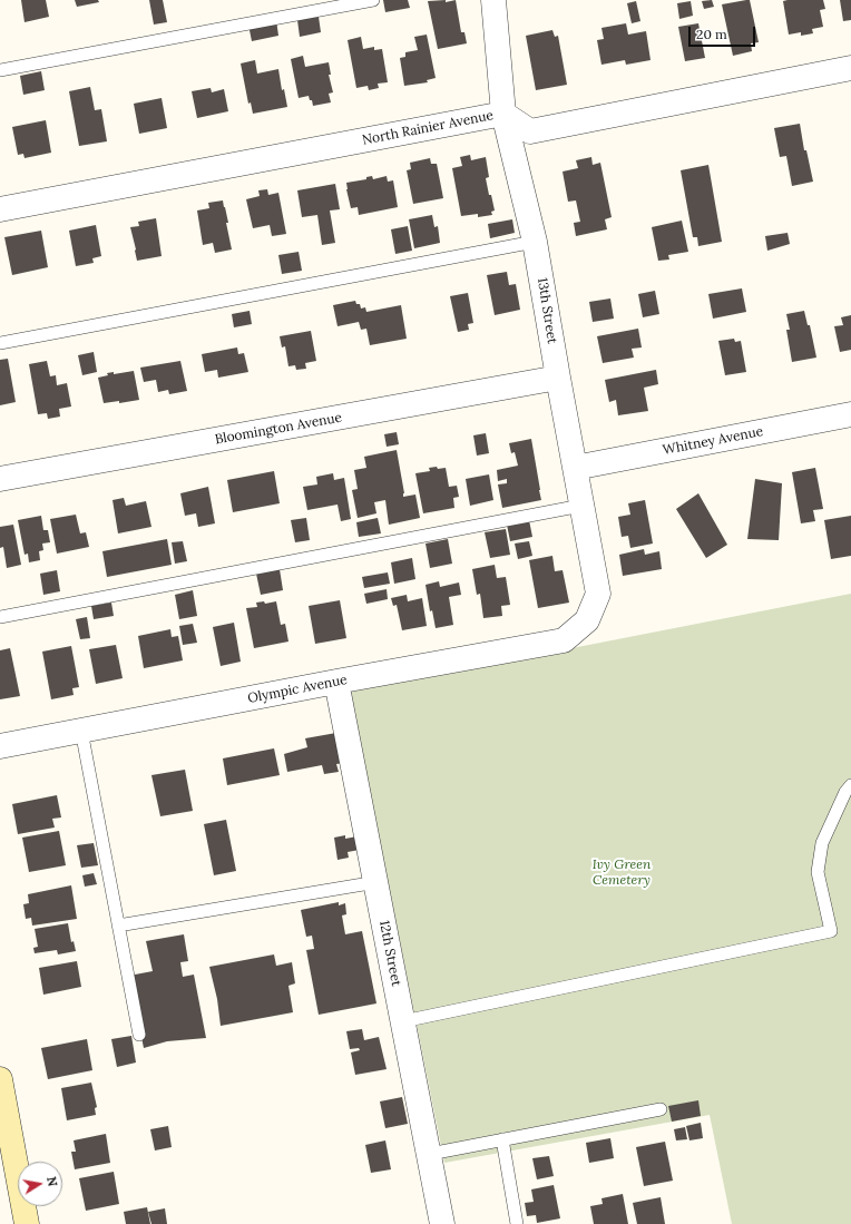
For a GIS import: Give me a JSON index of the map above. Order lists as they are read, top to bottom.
{
  "streets": {
    "street": [
      "North Rainier Avenue",
      "13th Street",
      "Bloomington Avenue",
      "Whitney Avenue",
      "Olympic Avenue",
      "12th Street"
    ]
  },
  "crossings": [
    ["North Rainier Avenue", "13th Street"],
    ["13th Street", "Bloomington Avenue"],
    ["13th Street", "Whitney Avenue"],
    ["13th Street", "Olympic Avenue"],
    ["Olympic Avenue", "12th Street"]
  ],
  "parks": ["Ivy Green Cemetery"],
  "scale_bar": "20 m",
  "north": "right"
}
